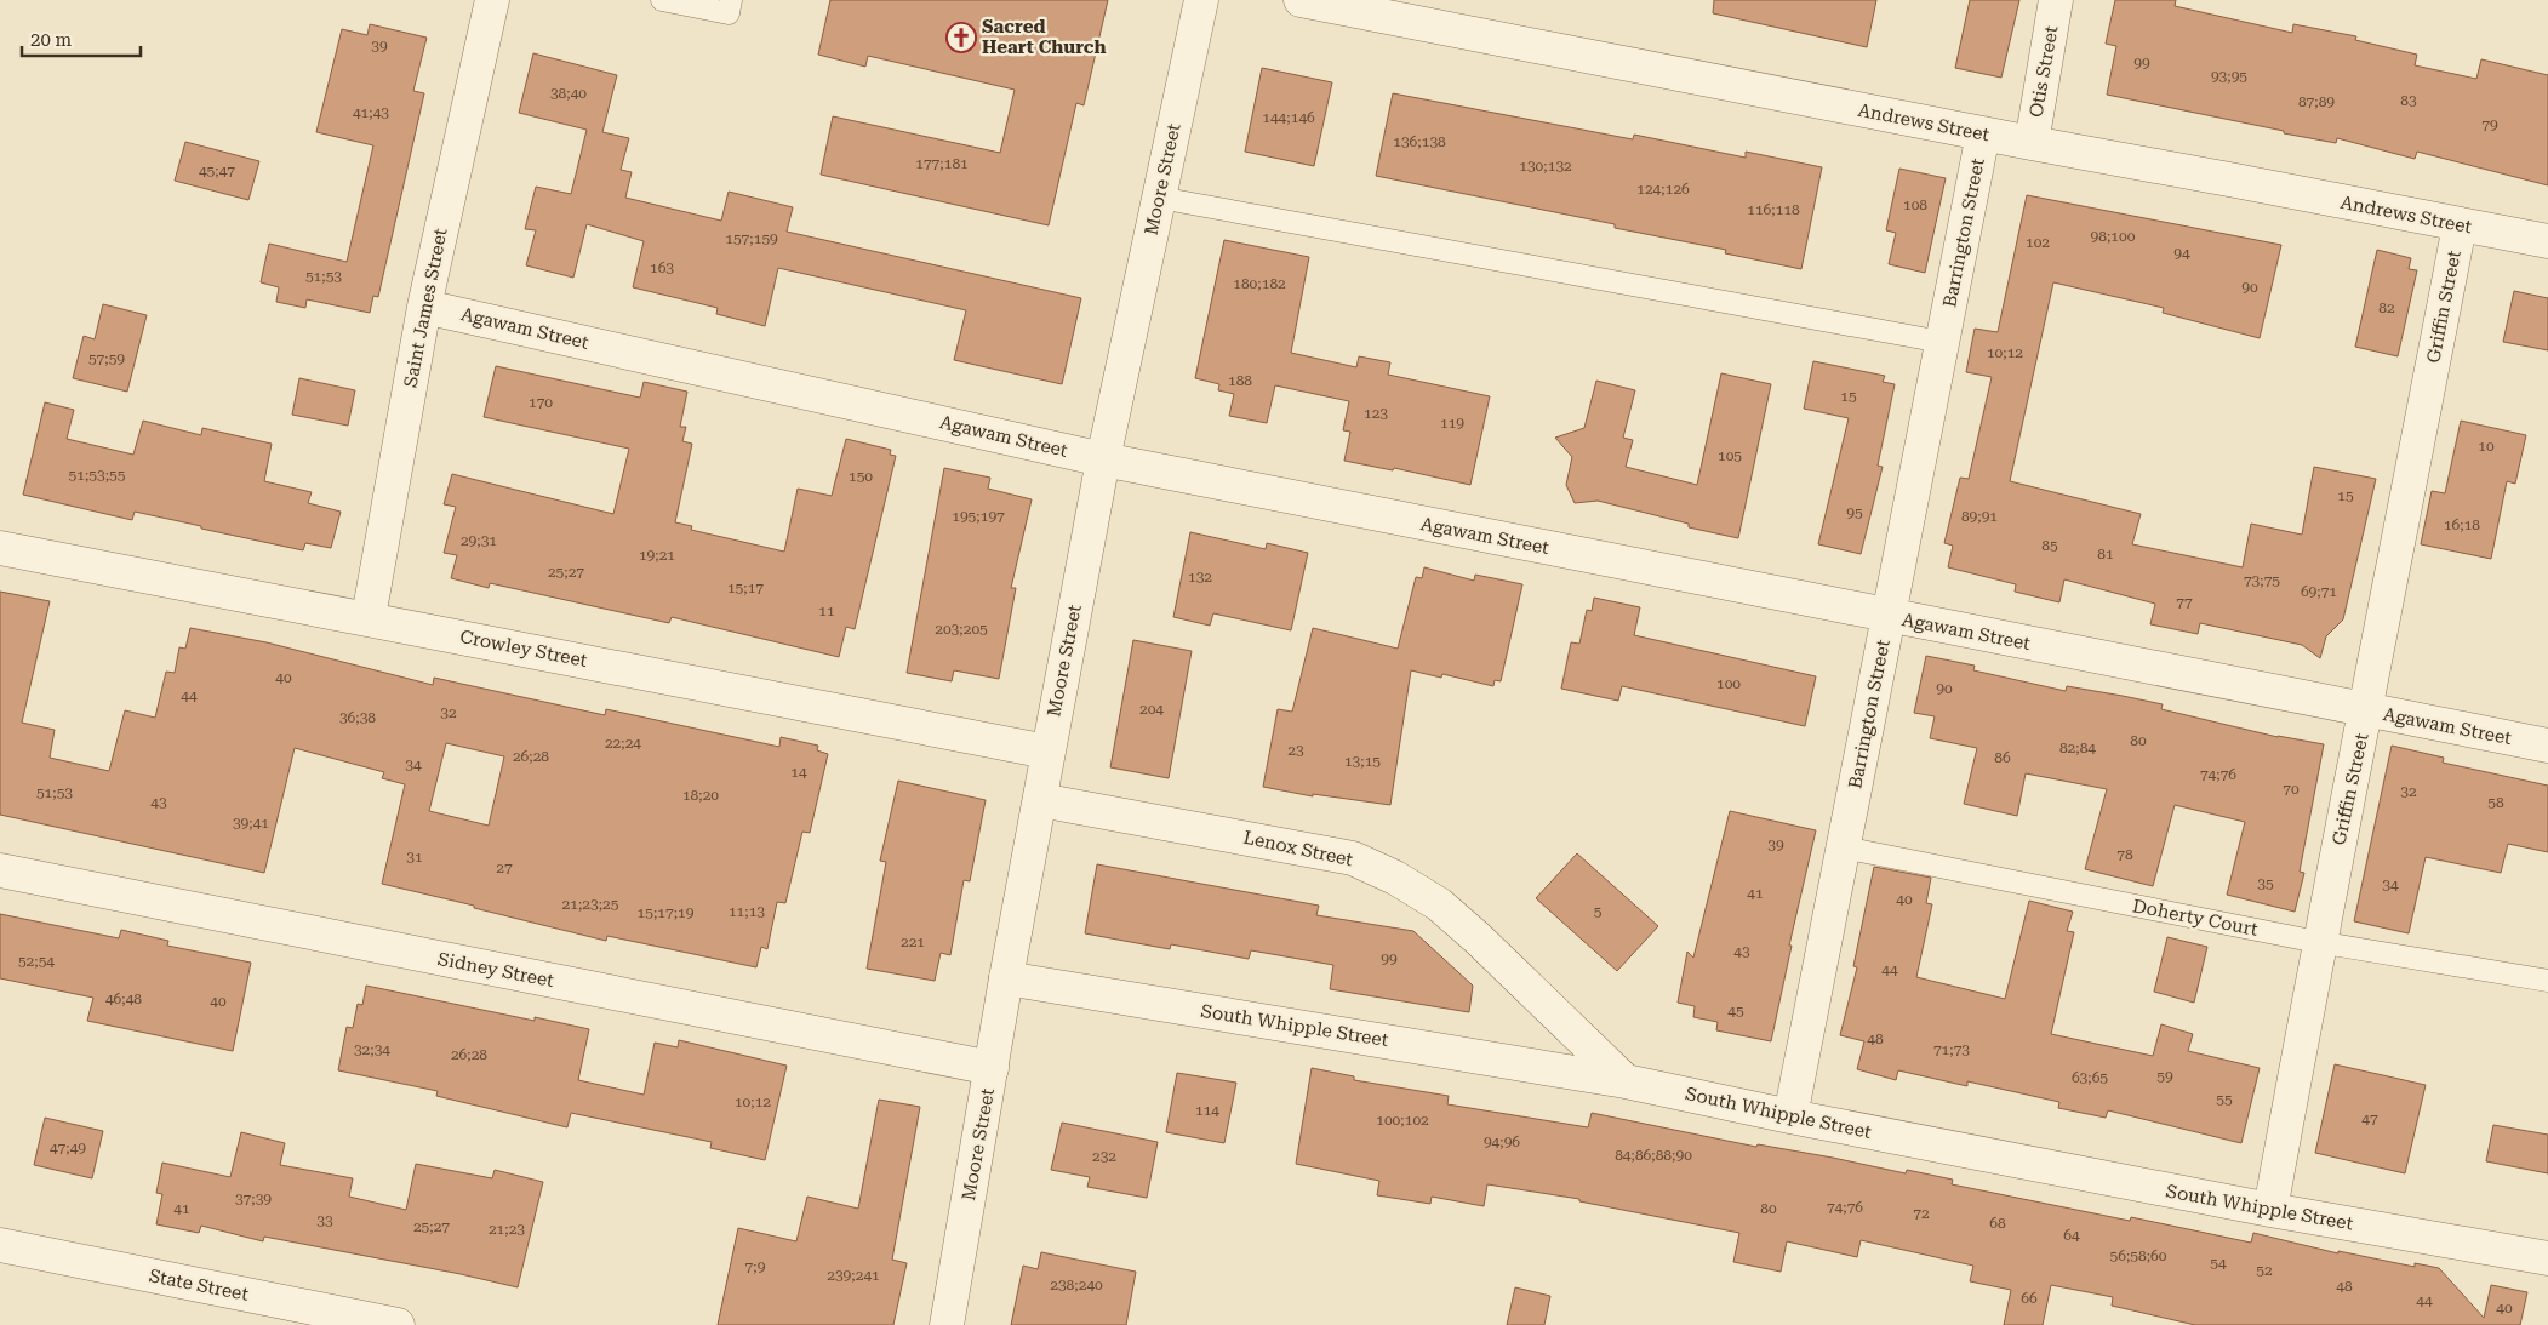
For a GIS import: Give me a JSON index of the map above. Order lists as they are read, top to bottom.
{
  "streets": {
    "street": [
      "Otis Street",
      "Andrews Street",
      "Moore Street",
      "Barrington Street",
      "Griffin Street",
      "Saint James Street",
      "Agawam Street",
      "Crowley Street",
      "Lenox Street",
      "Sidney Street",
      "South Whipple Street",
      "State Street"
    ],
    "lane": ["Doherty Court"]
  },
  "crossings": [
    ["Otis Street", "Andrews Street"],
    ["Andrews Street", "Barrington Street"],
    ["Andrews Street", "Griffin Street"],
    ["Moore Street", "Agawam Street"],
    ["Moore Street", "Crowley Street"],
    ["Moore Street", "Lenox Street"],
    ["Moore Street", "Sidney Street"],
    ["Moore Street", "South Whipple Street"],
    ["Barrington Street", "Agawam Street"],
    ["Barrington Street", "Doherty Court"],
    ["Barrington Street", "South Whipple Street"],
    ["Griffin Street", "Agawam Street"],
    ["Griffin Street", "Doherty Court"],
    ["Griffin Street", "South Whipple Street"],
    ["Saint James Street", "Agawam Street"],
    ["Saint James Street", "Crowley Street"],
    ["Lenox Street", "South Whipple Street"]
  ],
  "places": {
    "church": ["Sacred Heart Church"]
  },
  "house_numbers": [
    "39",
    "99",
    "93;95",
    "38;40",
    "83",
    "87;89",
    "41;43",
    "144;146",
    "79",
    "136;138",
    "177;181",
    "130;132",
    "45;47",
    "124;126",
    "108",
    "116;118",
    "98;100",
    "157;159",
    "102",
    "94",
    "163",
    "51;53",
    "180;182",
    "90",
    "82",
    "10;12",
    "57;59",
    "188",
    "15",
    "170",
    "123",
    "119",
    "10",
    "105",
    "51;53;55",
    "150",
    "15",
    "95",
    "195;197",
    "89;91",
    "16;18",
    "29;31",
    "85",
    "81",
    "19;21",
    "25;27",
    "132",
    "73;75",
    "15;17",
    "69;71",
    "77",
    "11",
    "203;205",
    "40",
    "100",
    "90",
    "44",
    "204",
    "32",
    "36;38",
    "80",
    "22;24",
    "82;84",
    "23",
    "26;28",
    "86",
    "13;15",
    "34",
    "14",
    "74;76",
    "70",
    "32",
    "51;53",
    "18;20",
    "43",
    "58",
    "39;41",
    "39",
    "78",
    "31",
    "27",
    "35",
    "34",
    "41",
    "40",
    "21;23;25",
    "11;13",
    "5",
    "15;17;19",
    "221",
    "43",
    "99",
    "52;54",
    "44",
    "46;48",
    "40",
    "45",
    "48",
    "32;34",
    "71;73",
    "26;28",
    "59",
    "63;65",
    "55",
    "10;12",
    "114",
    "47",
    "100;102",
    "94;96",
    "47;49",
    "84;86;88;90",
    "232",
    "37;39",
    "74;76",
    "41",
    "80",
    "72",
    "33",
    "68",
    "25;27",
    "21;23",
    "64",
    "56;58;60",
    "54",
    "7;9",
    "52",
    "239;241",
    "238;240",
    "48",
    "66",
    "44",
    "40"
  ],
  "scale_bar": "20 m"
}
